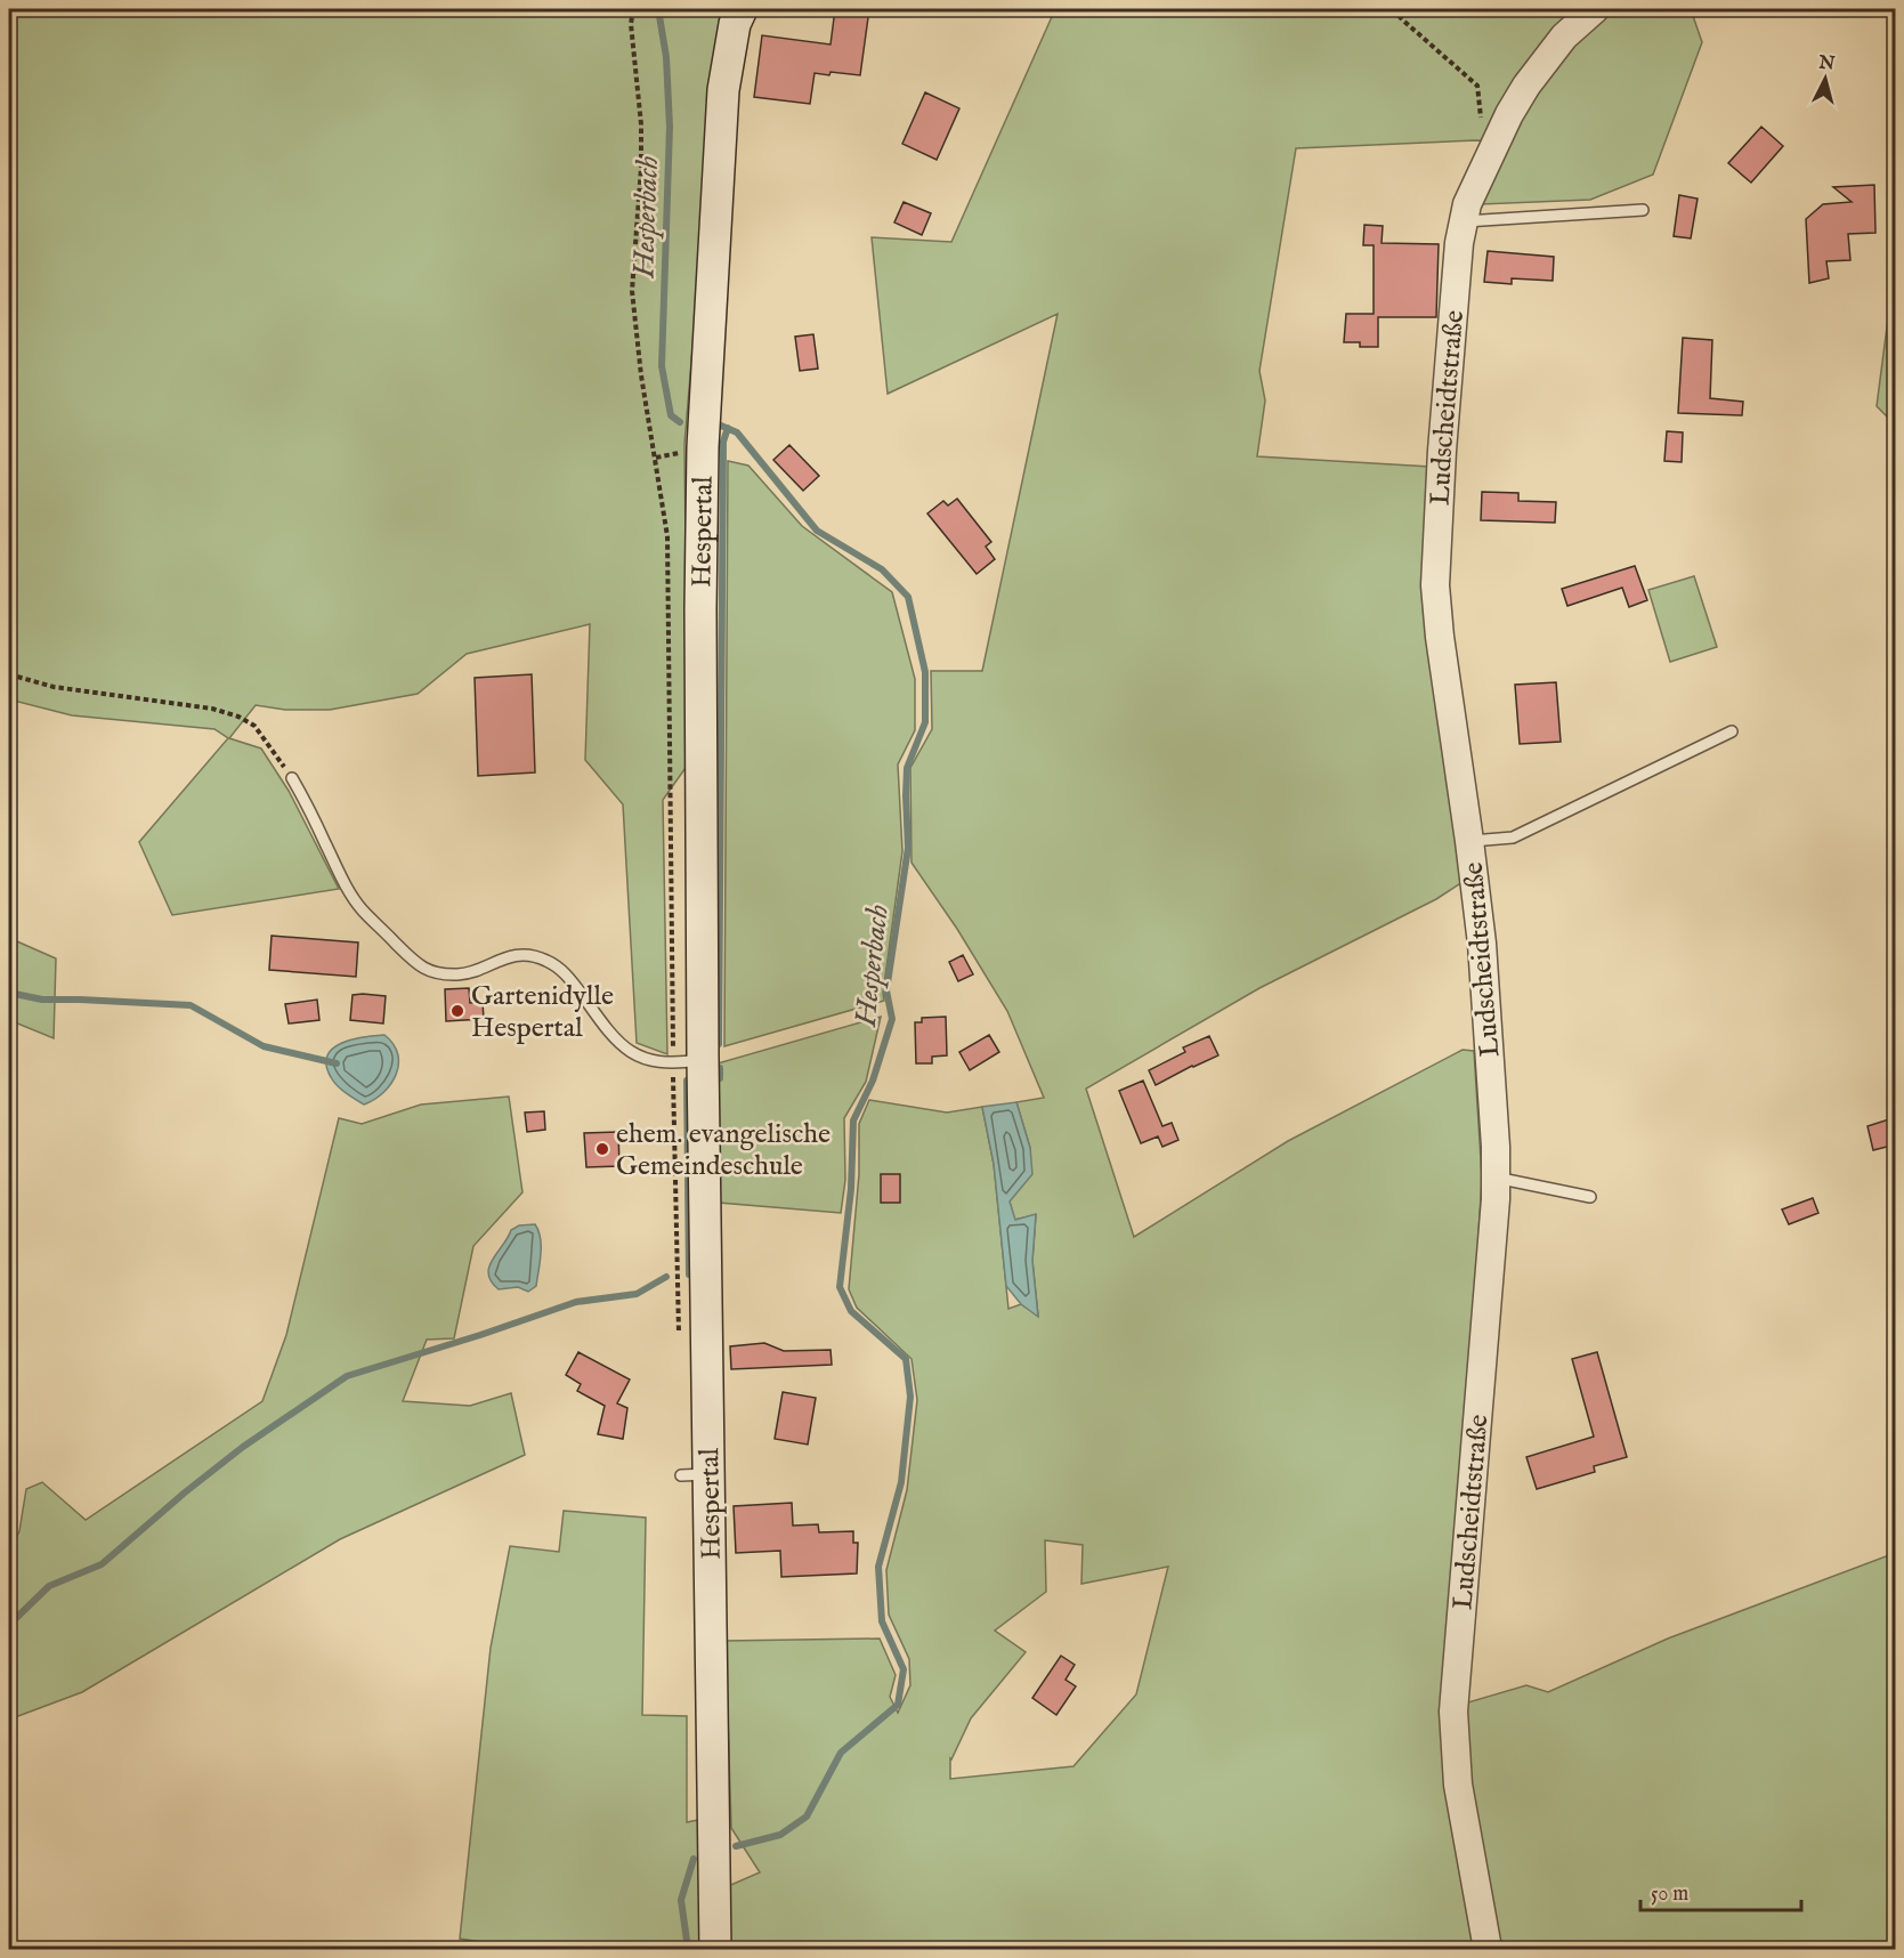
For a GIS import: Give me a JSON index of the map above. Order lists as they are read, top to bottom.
{
  "streets": {
    "main road": ["Hespertal"],
    "street": ["Ludscheidtstraße"]
  },
  "water": ["Hesperbach"],
  "places": ["Gartenidylle Hespertal", "ehem. evangelische Gemeindeschule"],
  "scale_bar": "50 m",
  "north": "top"
}
